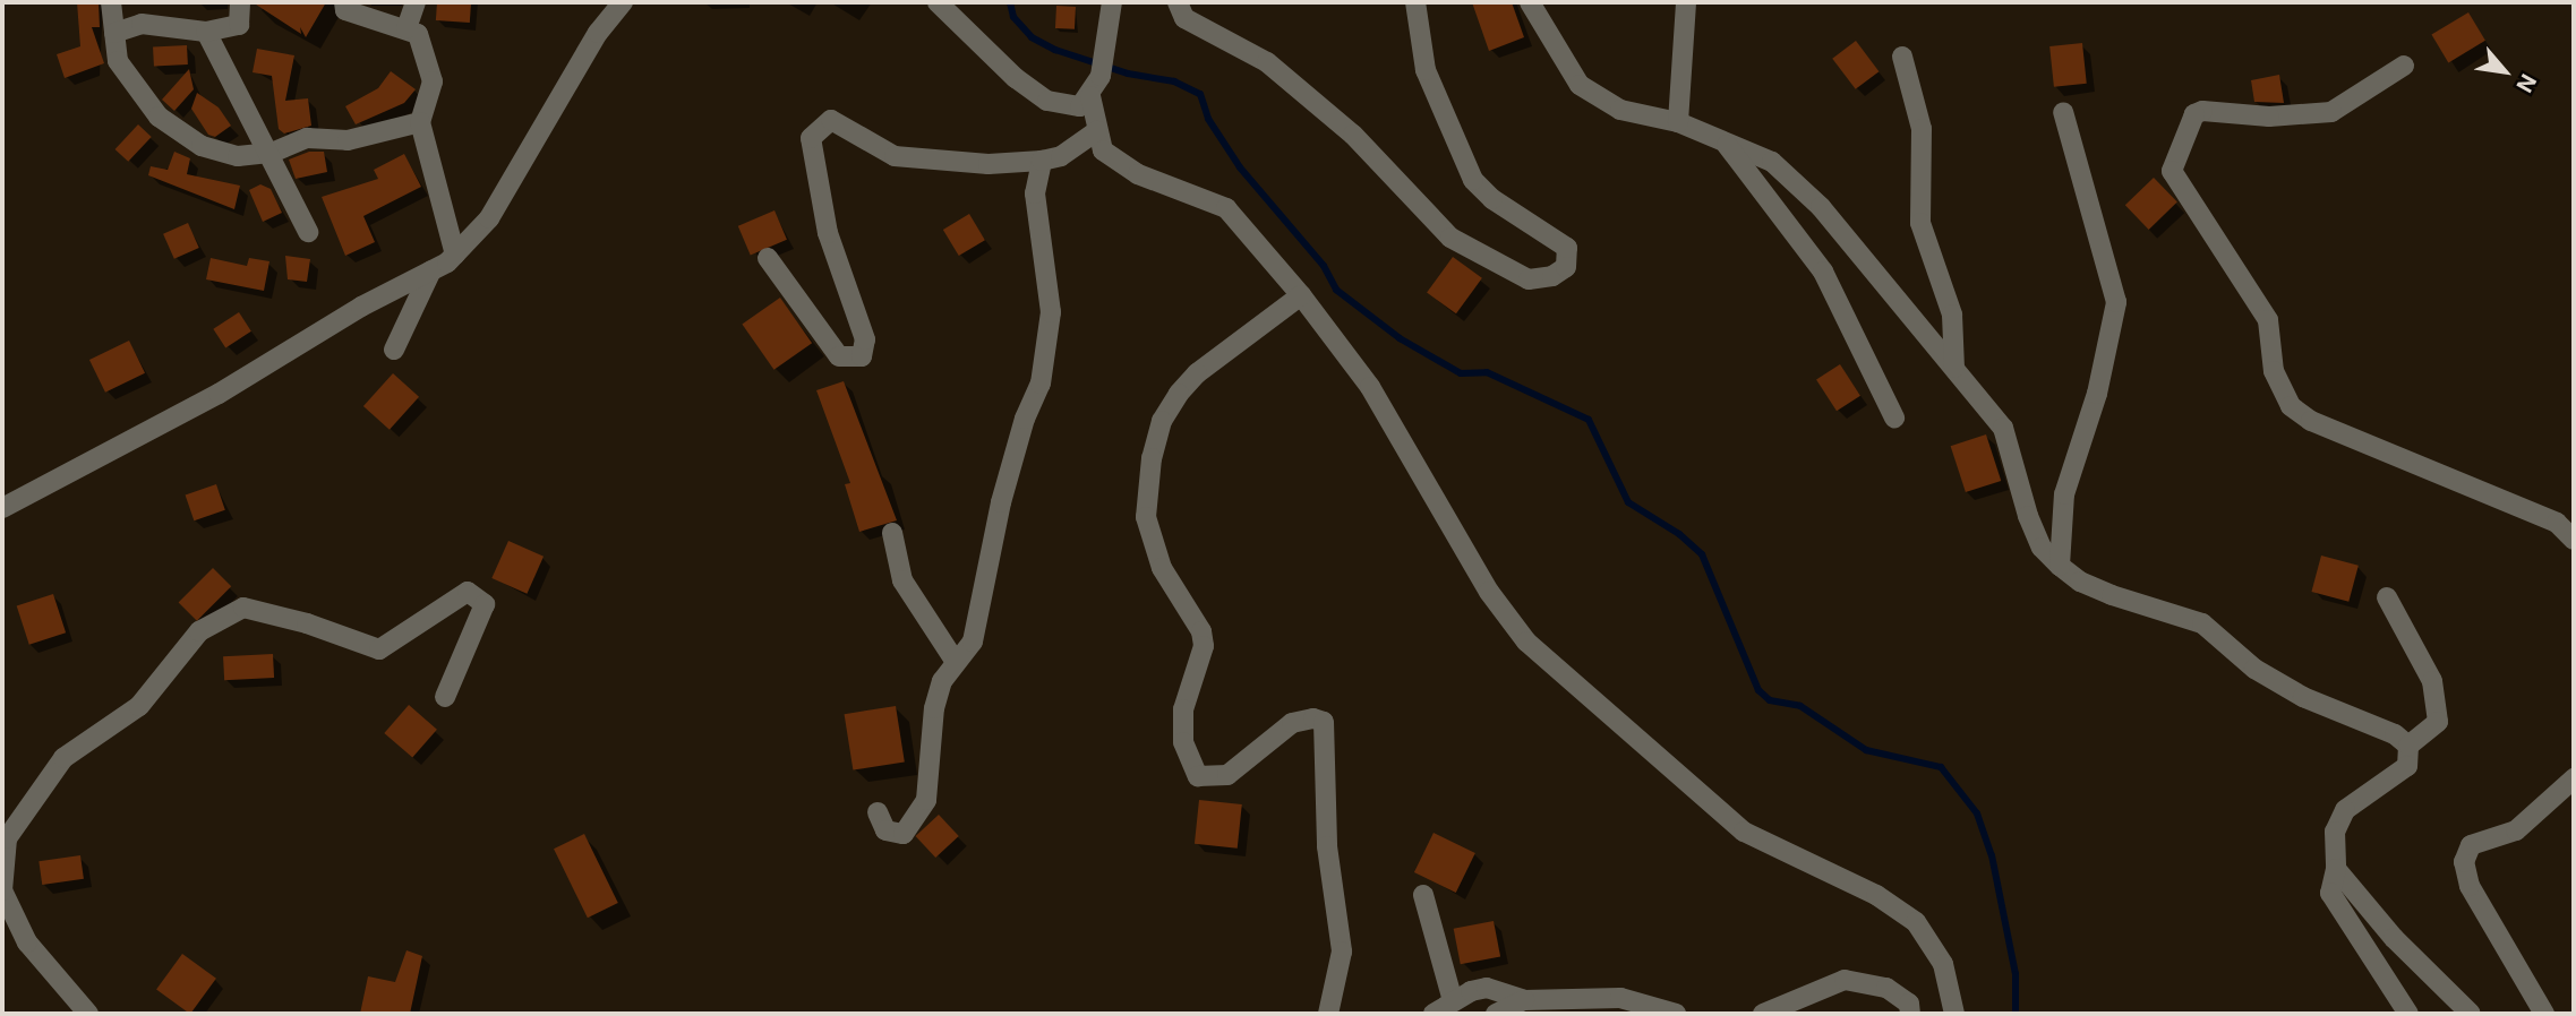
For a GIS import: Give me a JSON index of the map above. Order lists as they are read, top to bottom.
{
  "north": "bottom right"
}
